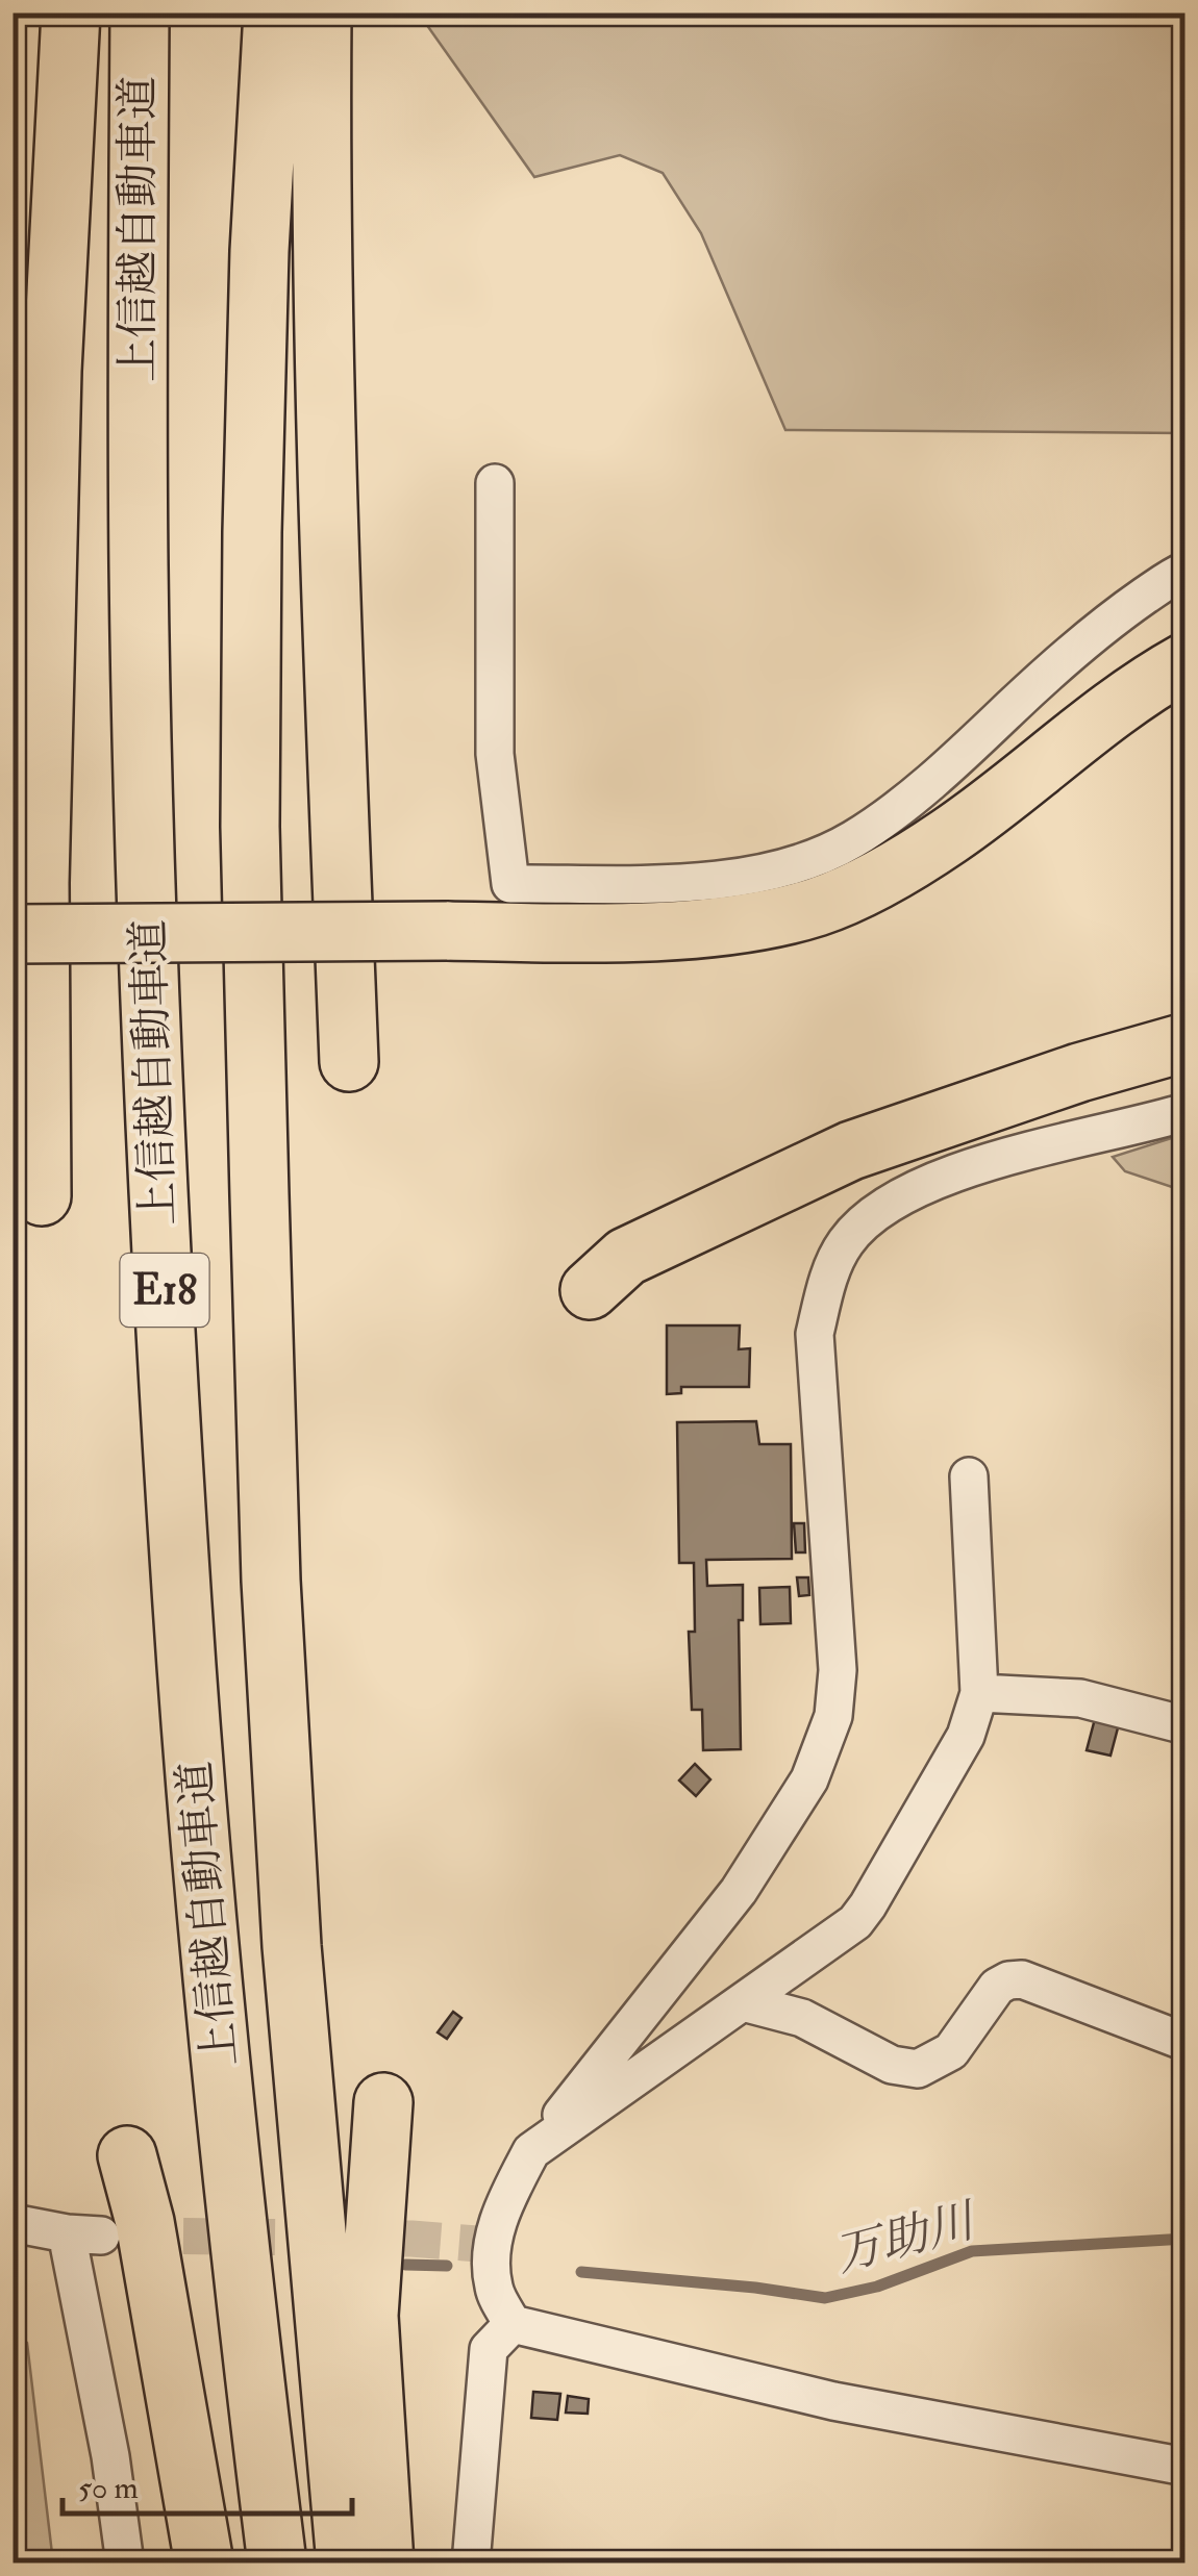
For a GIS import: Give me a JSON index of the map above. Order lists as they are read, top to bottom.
{
  "streets": {
    "highway": ["上信越自動車道", "E18"]
  },
  "water": ["万助川"],
  "scale_bar": "50 m"
}
